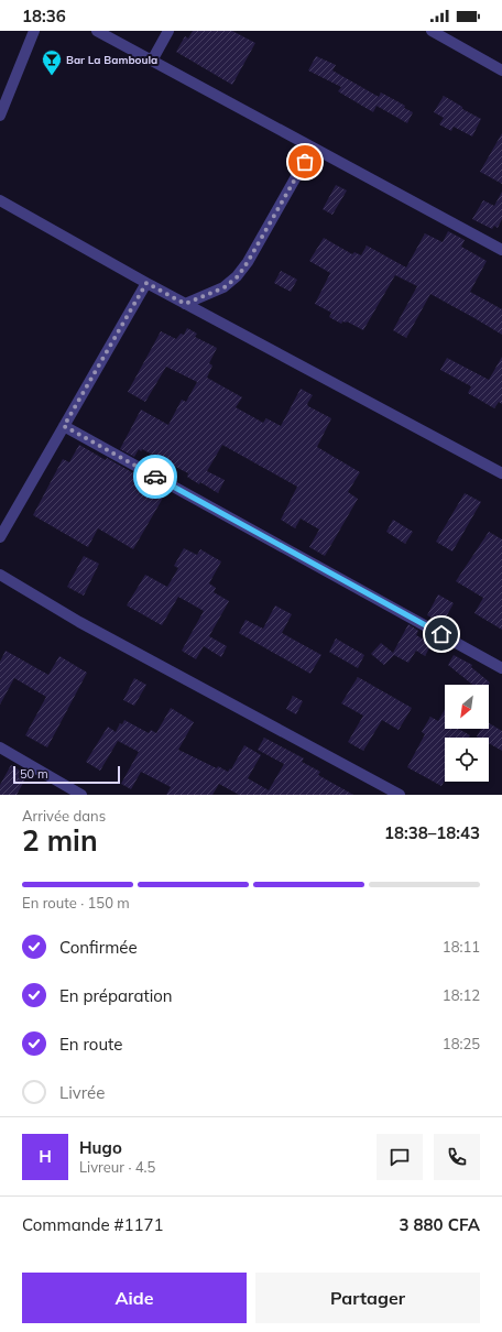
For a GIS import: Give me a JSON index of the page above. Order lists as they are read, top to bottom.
{
  "places": {
    "bar": ["Bar La Bamboula"]
  },
  "scale_bar": "50 m",
  "north": "bottom left",
  "page": {
    "status": "18:36",
    "scale": "50 m",
    "heading": ["2 min", "Arrivée dans", "18:38–18:43"],
    "panel": [
      "Hugo",
      "Livreur · 4.5",
      "Commande #1171",
      "3 880 CFA"
    ],
    "bar": "En route · 150 m",
    "list": [
      ["Confirmée", "18:11"],
      ["En préparation", "18:12"],
      ["En route", "18:25"],
      "Livrée"
    ],
    "round": "H",
    "buttons": ["Aide", "Partager"]
  }
}
